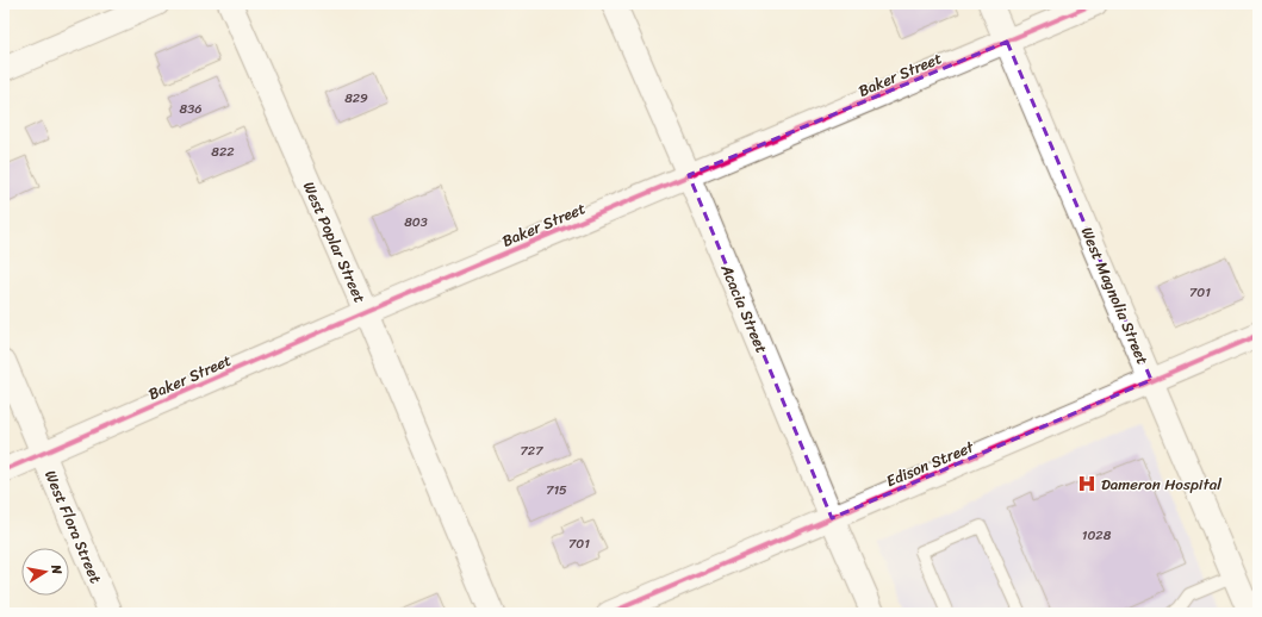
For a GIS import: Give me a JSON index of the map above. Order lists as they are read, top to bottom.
{
  "streets": {
    "street": [
      "Baker Street",
      "West Poplar Street",
      "West Magnolia Street",
      "Acacia Street",
      "Edison Street",
      "West Flora Street"
    ]
  },
  "crossings": [
    ["Baker Street", "West Poplar Street"],
    ["Baker Street", "West Magnolia Street"],
    ["Baker Street", "Acacia Street"],
    ["Baker Street", "West Flora Street"],
    ["West Magnolia Street", "Edison Street"],
    ["Acacia Street", "Edison Street"]
  ],
  "places": {
    "hospital": ["Dameron Hospital"]
  },
  "house_numbers": [
    "829",
    "836",
    "822",
    "803",
    "701",
    "727",
    "715",
    "1028",
    "701"
  ],
  "north": "right"
}
